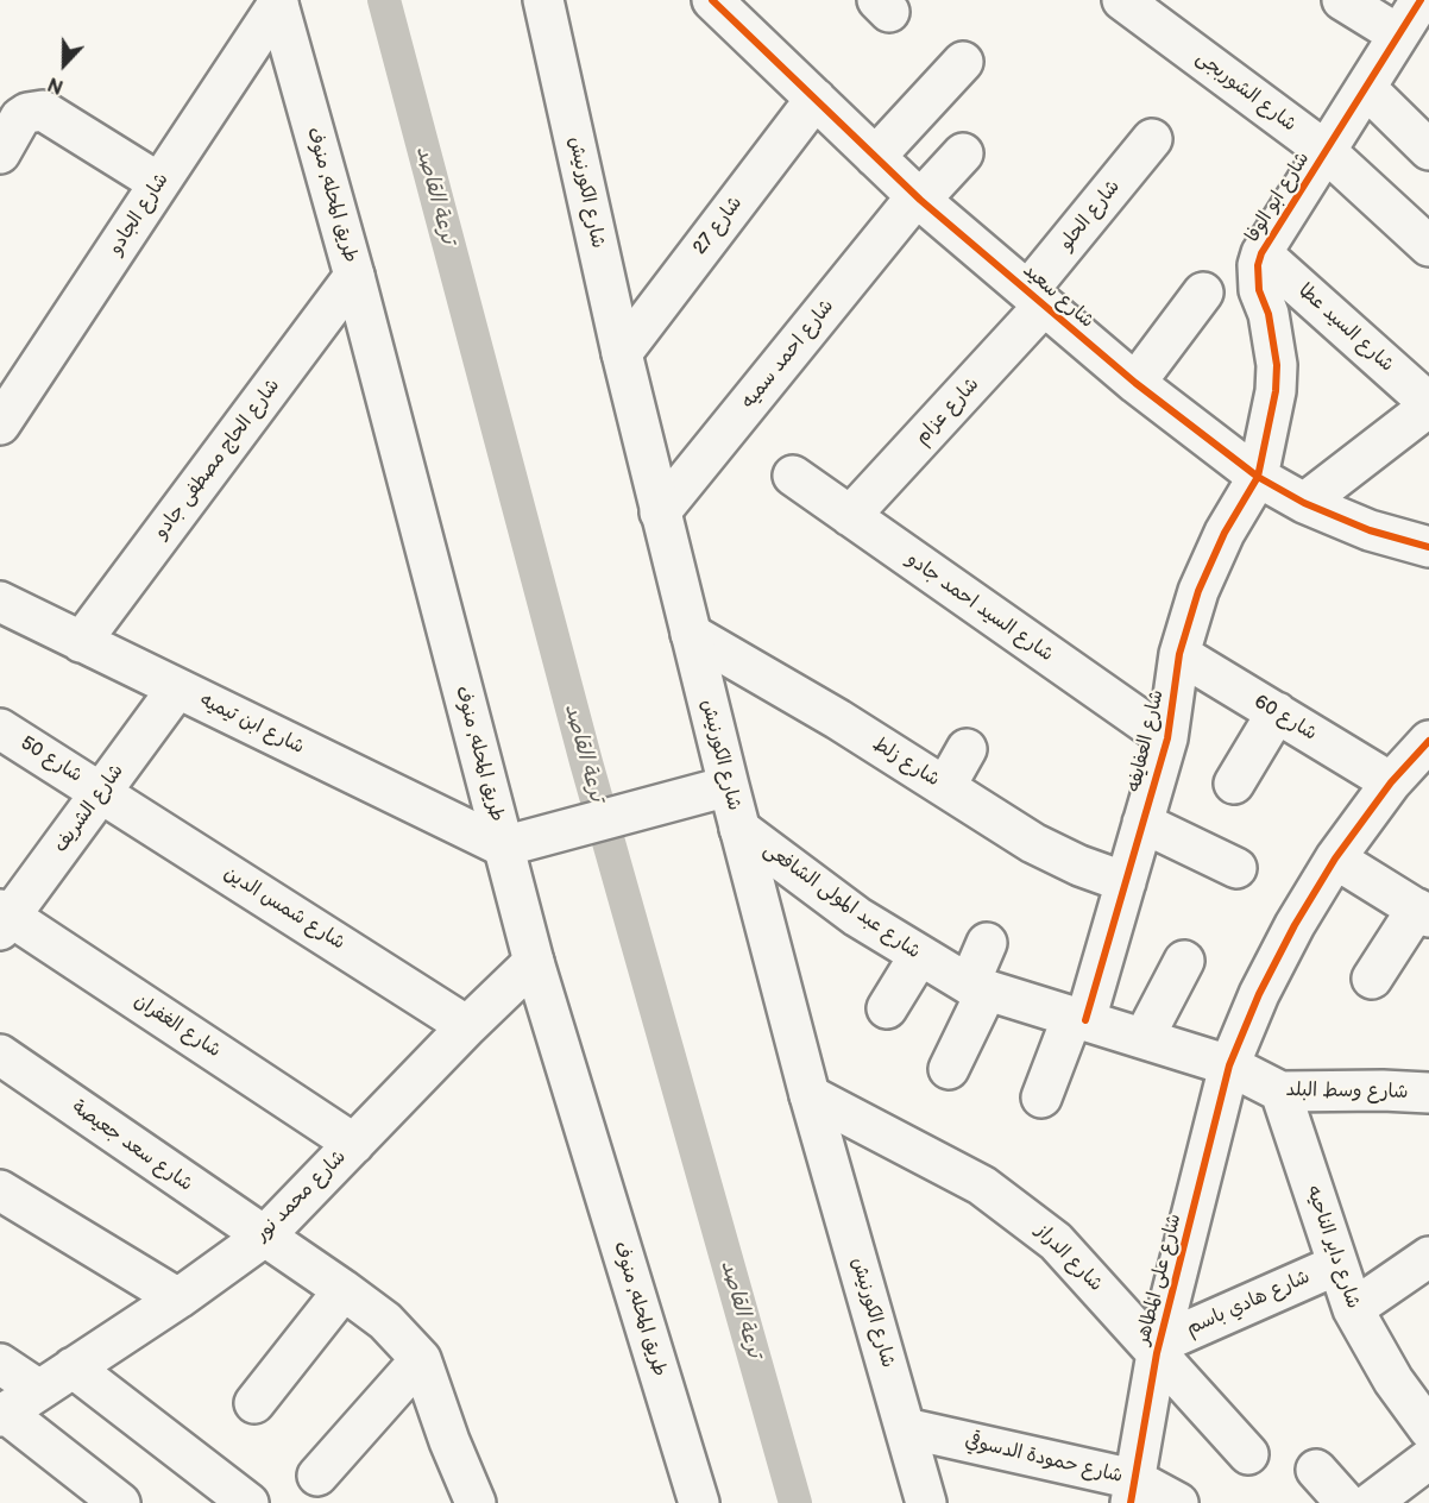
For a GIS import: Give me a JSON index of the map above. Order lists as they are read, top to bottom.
{
  "streets": {
    "street": [
      "شارع الشوربجى",
      "شارع الكورنيش",
      "طريق المحله, منوف",
      "شارع ابو الوفا",
      "شارع الجادو",
      "شارع الحلو",
      "شارع 27",
      "شارع سعيد",
      "شارع السيد عطا",
      "شارع احمد سميه",
      "شارع عزام",
      "شارع الحاج مصطفى جادو",
      "شارع السيد احمد جادو",
      "شارع 60",
      "شارع ابن تيميه",
      "شارع العفايفه",
      "شارع 50",
      "شارع زلط",
      "شارع الشريف",
      "شارع عبد المولى الشافعى",
      "شارع شمس الدين",
      "شارع الغفران",
      "شارع وسط البلد",
      "شارع سعد جعيصة",
      "شارع محمد نور",
      "شارع داير الناحيه",
      "شارع الدراز",
      "شارع على المطاهر",
      "شارع هادي باسم",
      "شارع حمودة الدسوقي"
    ]
  },
  "crossings": [
    ["شارع الشوربجى", "شارع ابو الوفا"],
    ["شارع الكورنيش", "شارع 27"],
    ["شارع الكورنيش", "شارع احمد سميه"],
    ["شارع الكورنيش", "شارع زلط"],
    ["شارع الكورنيش", "شارع عبد المولى الشافعى"],
    ["شارع الكورنيش", "شارع الدراز"],
    ["شارع الكورنيش", "شارع حمودة الدسوقي"],
    ["طريق المحله, منوف", "شارع الجادو"],
    ["طريق المحله, منوف", "شارع الحاج مصطفى جادو"],
    ["طريق المحله, منوف", "شارع ابن تيميه"],
    ["طريق المحله, منوف", "شارع محمد نور"],
    ["شارع ابو الوفا", "شارع سعيد"],
    ["شارع ابو الوفا", "شارع السيد عطا"],
    ["شارع ابو الوفا", "شارع العفايفه"],
    ["شارع الحلو", "شارع سعيد"],
    ["شارع الحلو", "شارع عزام"],
    ["شارع 27", "شارع سعيد"],
    ["شارع سعيد", "شارع احمد سميه"],
    ["شارع سعيد", "شارع عزام"],
    ["شارع سعيد", "شارع العفايفه"],
    ["شارع عزام", "شارع السيد احمد جادو"],
    ["شارع الحاج مصطفى جادو", "شارع ابن تيميه"],
    ["شارع السيد احمد جادو", "شارع العفايفه"],
    ["شارع 60", "شارع العفايفه"],
    ["شارع ابن تيميه", "شارع الشريف"],
    ["شارع العفايفه", "شارع زلط"],
    ["شارع العفايفه", "شارع عبد المولى الشافعى"],
    ["شارع 50", "شارع الشريف"],
    ["شارع 50", "شارع شمس الدين"],
    ["شارع الشريف", "شارع شمس الدين"],
    ["شارع الشريف", "شارع الغفران"],
    ["شارع عبد المولى الشافعى", "شارع وسط البلد"],
    ["شارع عبد المولى الشافعى", "شارع على المطاهر"],
    ["شارع شمس الدين", "شارع محمد نور"],
    ["شارع الغفران", "شارع محمد نور"],
    ["شارع وسط البلد", "شارع داير الناحيه"],
    ["شارع وسط البلد", "شارع على المطاهر"],
    ["شارع سعد جعيصة", "شارع محمد نور"],
    ["شارع داير الناحيه", "شارع هادي باسم"],
    ["شارع الدراز", "شارع على المطاهر"],
    ["شارع الدراز", "شارع هادي باسم"],
    ["شارع على المطاهر", "شارع هادي باسم"],
    ["شارع على المطاهر", "شارع حمودة الدسوقي"]
  ],
  "water": ["ترعة القاصد"],
  "north": "bottom"
}
